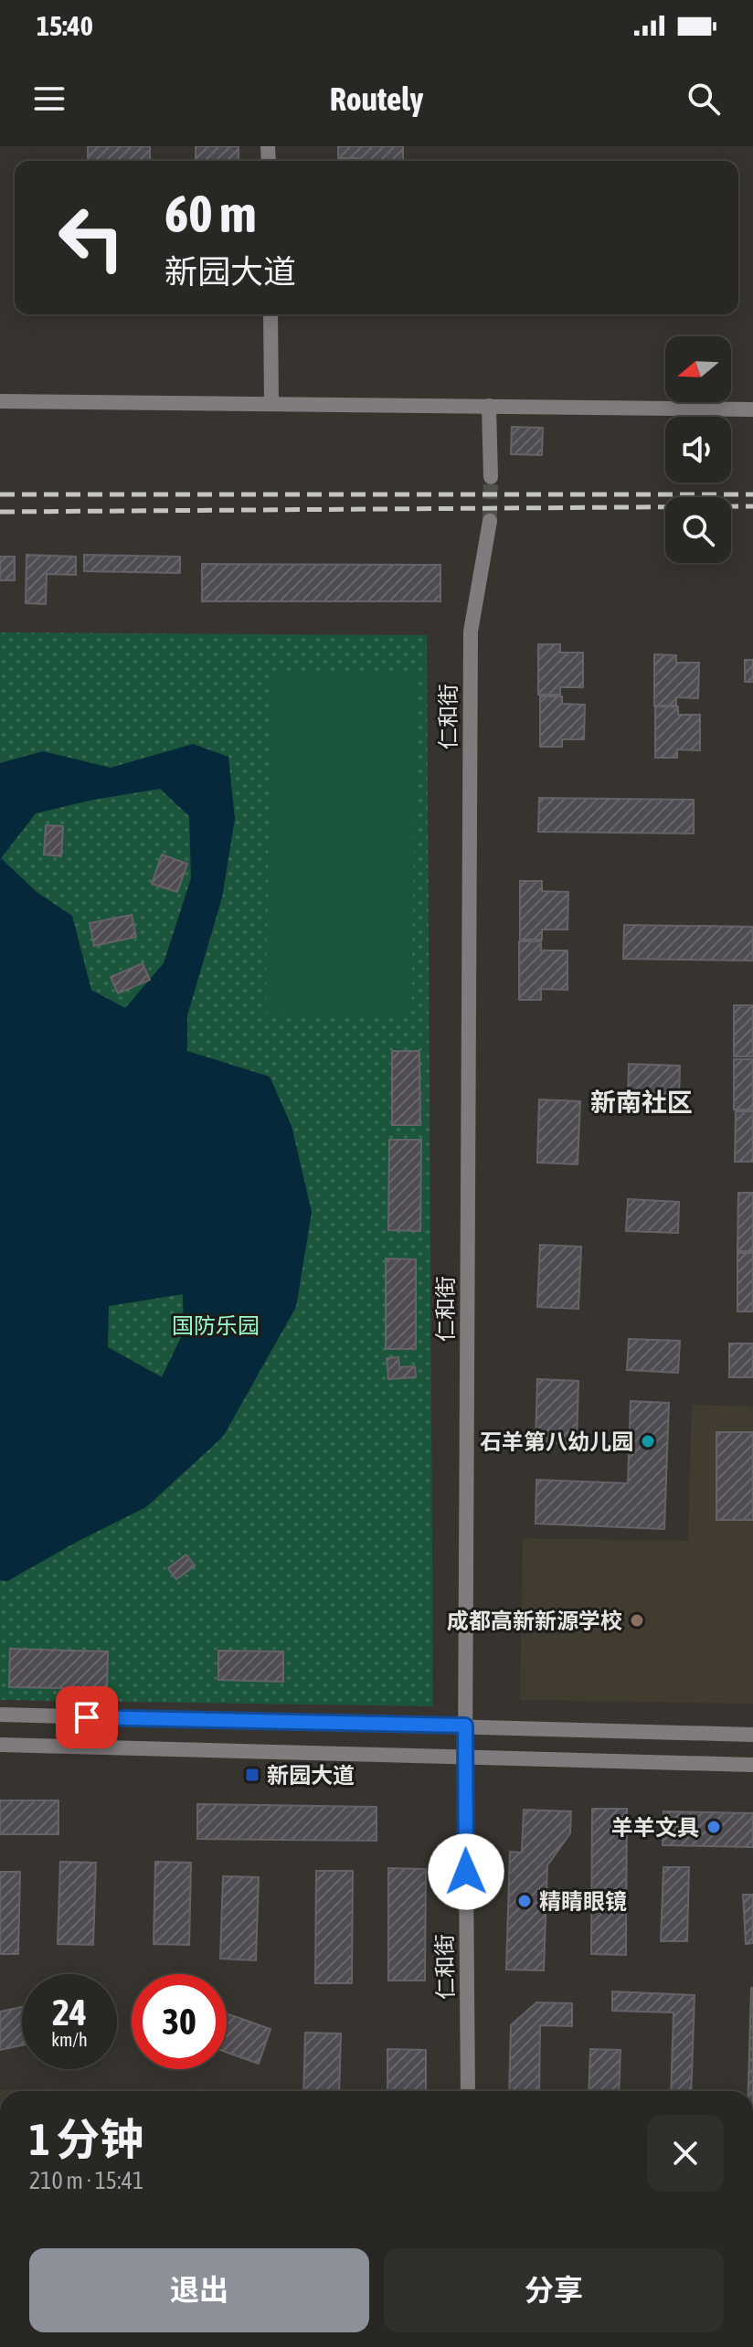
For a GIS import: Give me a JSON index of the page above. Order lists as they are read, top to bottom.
{
  "streets": {
    "street": ["仁和街"]
  },
  "districts": ["新南社区"],
  "parks": ["国防乐园"],
  "places": {
    "other": [
      "石羊第八幼儿园",
      "成都高新新源学校",
      "羊羊文具",
      "精睛眼镜"
    ],
    "transit": ["新园大道"]
  },
  "north": "left",
  "page": {
    "status": "15:40",
    "header": "Routely",
    "turn": ["60 m", "新园大道"],
    "speed": "24 km/h",
    "limit": "30",
    "heading": ["1 分钟", "210 m · 15:41"],
    "buttons": ["退出", "分享"]
  }
}
